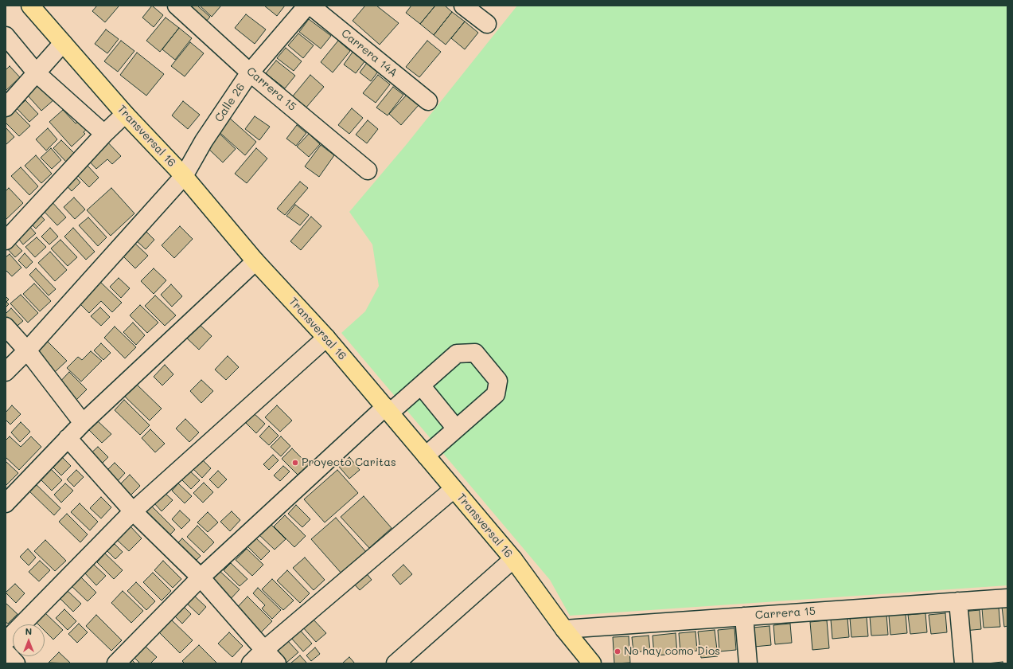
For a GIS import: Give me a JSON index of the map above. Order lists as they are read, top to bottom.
{
  "streets": {
    "main road": ["Transversal 16"],
    "street": ["Carrera 14A", "Carrera 15", "Calle 26"]
  },
  "crossings": [
    ["Carrera 15", "Calle 26"],
    ["Carrera 15", "Transversal 16"],
    ["Calle 26", "Transversal 16"]
  ],
  "places": ["Proyecto Caritas", "No hay como Dios"],
  "north": "top"
}
